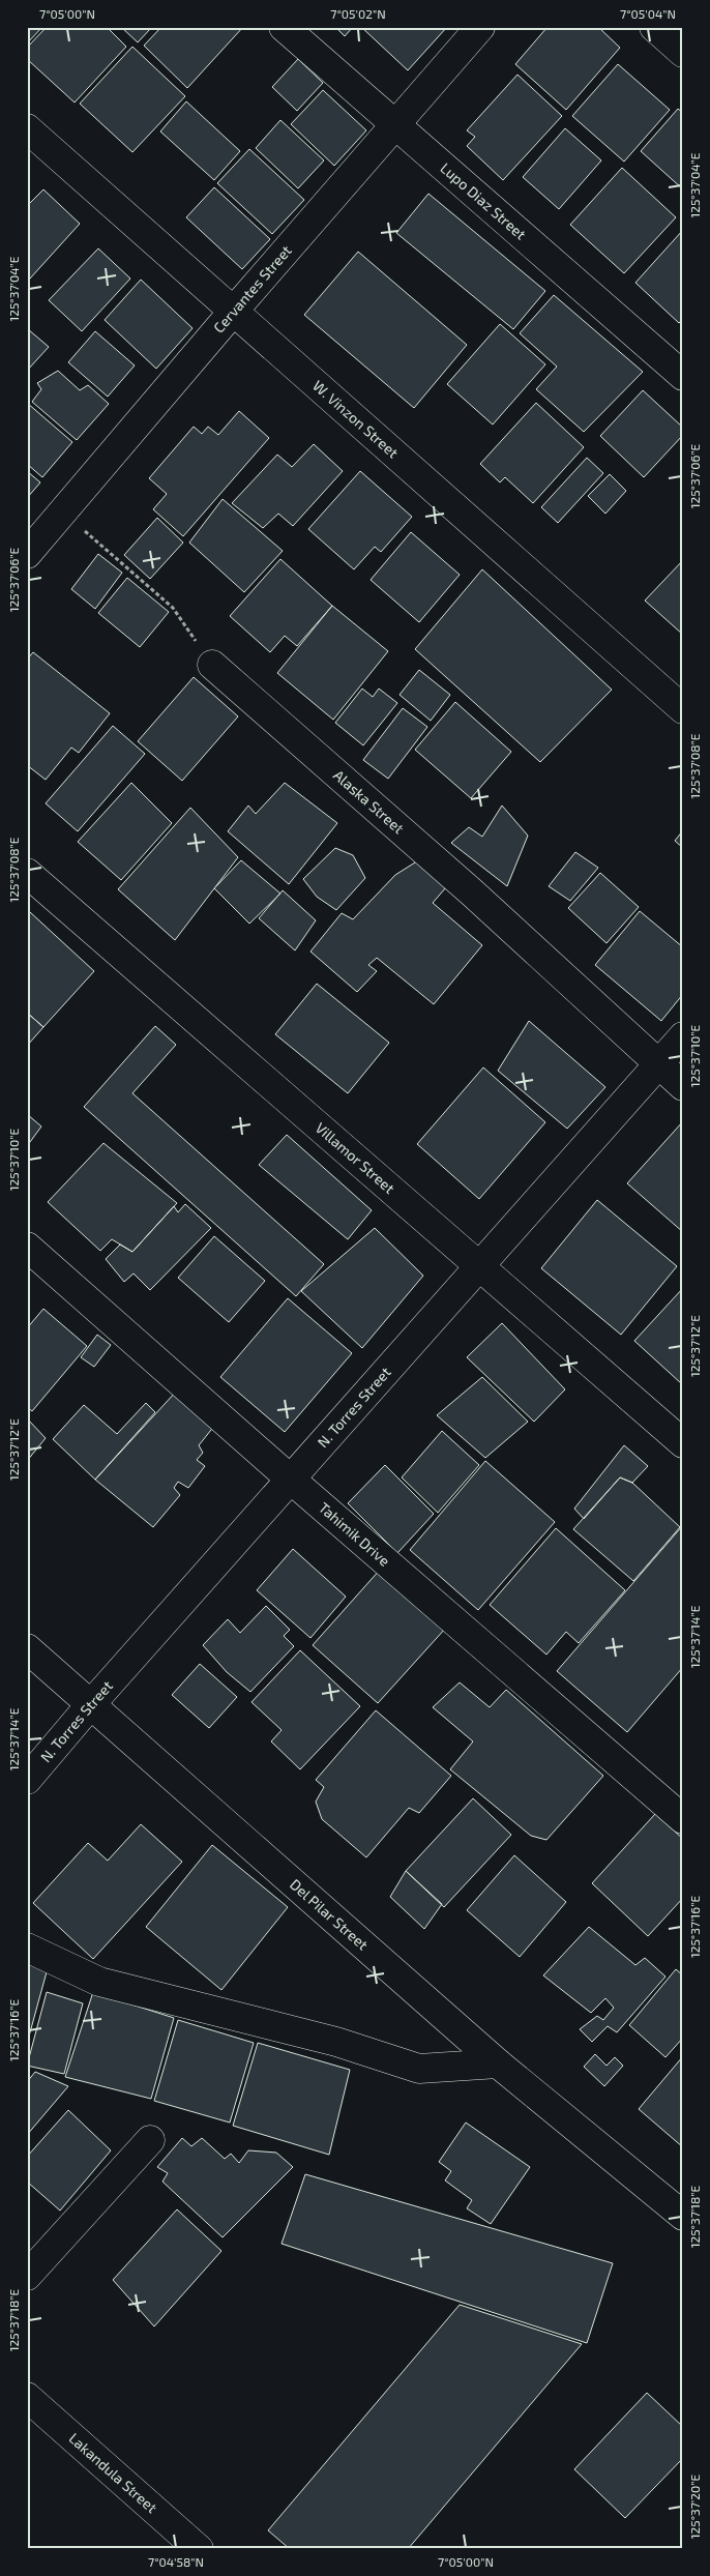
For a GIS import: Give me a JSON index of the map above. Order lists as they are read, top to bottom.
{
  "streets": {
    "street": [
      "Lupo Diaz Street",
      "Cervantes Street",
      "W. Vinzon Street",
      "Alaska Street",
      "Villamor Street",
      "N. Torres Street",
      "Tahimik Drive",
      "Del Pilar Street",
      "Lakandula Street"
    ]
  },
  "crossings": [
    ["Lupo Diaz Street", "Cervantes Street"],
    ["Cervantes Street", "W. Vinzon Street"],
    ["Alaska Street", "N. Torres Street"],
    ["Villamor Street", "N. Torres Street"],
    ["N. Torres Street", "Tahimik Drive"],
    ["N. Torres Street", "Del Pilar Street"]
  ],
  "coordinates": [
    "7°05'00\"N",
    "7°05'02\"N",
    "7°05'04\"N",
    "125°37'04\"E",
    "125°37'06\"E",
    "125°37'08\"E",
    "125°37'10\"E",
    "125°37'12\"E",
    "125°37'14\"E",
    "125°37'16\"E",
    "125°37'18\"E",
    "125°37'20\"E",
    "7°04'58\"N"
  ]
}
